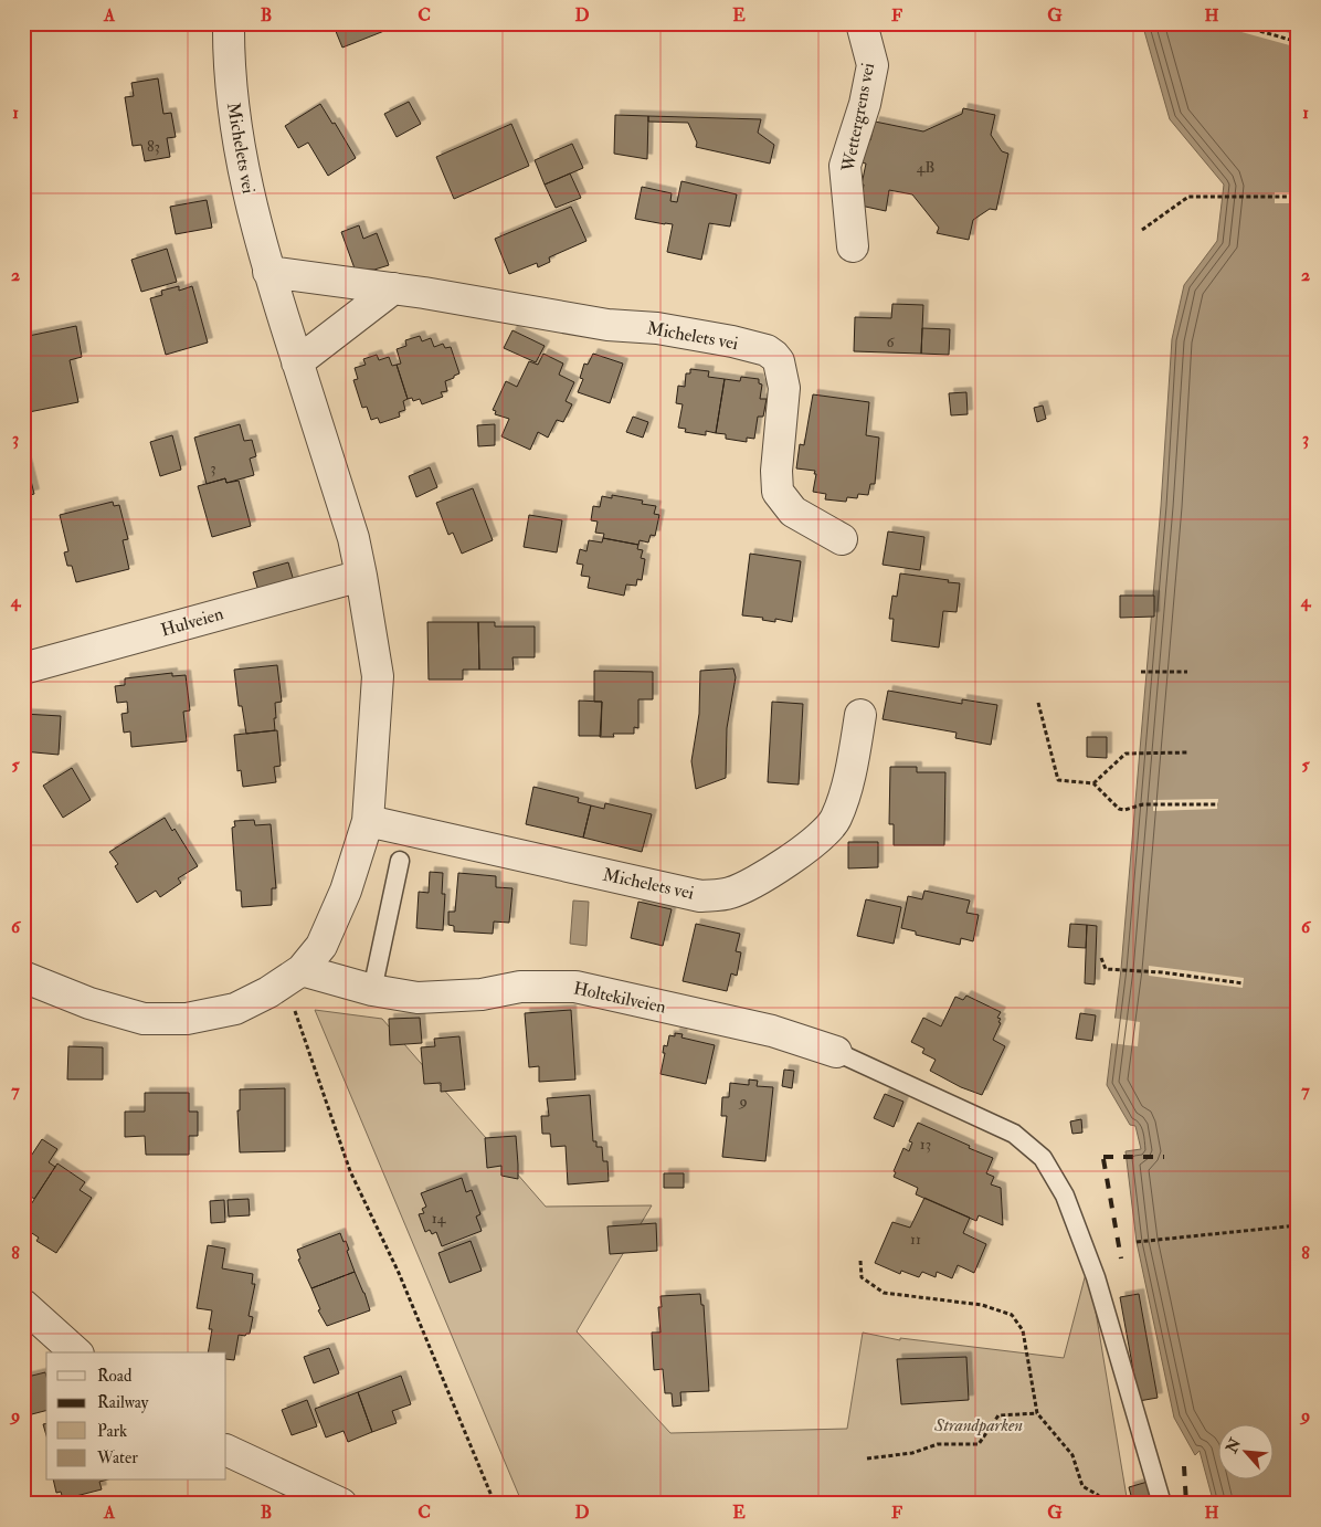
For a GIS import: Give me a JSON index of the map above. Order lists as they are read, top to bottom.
{
  "streets": {
    "street": [
      "Wettergrens vei",
      "Michelets vei",
      "Hulveien",
      "Holtekilveien"
    ]
  },
  "crossings": [
    ["Michelets vei", "Hulveien"],
    ["Michelets vei", "Holtekilveien"]
  ],
  "parks": ["Strandparken"],
  "house_numbers": [
    "83",
    "4B",
    "6",
    "3",
    "9",
    "13",
    "14",
    "11"
  ],
  "legend": [
    "Road",
    "Railway",
    "Park",
    "Water"
  ],
  "north": "top left",
  "grid": {
    "columns": [
      "A",
      "B",
      "C",
      "D",
      "E",
      "F",
      "G",
      "H"
    ],
    "rows": [
      "1",
      "2",
      "3",
      "4",
      "5",
      "6",
      "7",
      "8",
      "9"
    ]
  }
}
